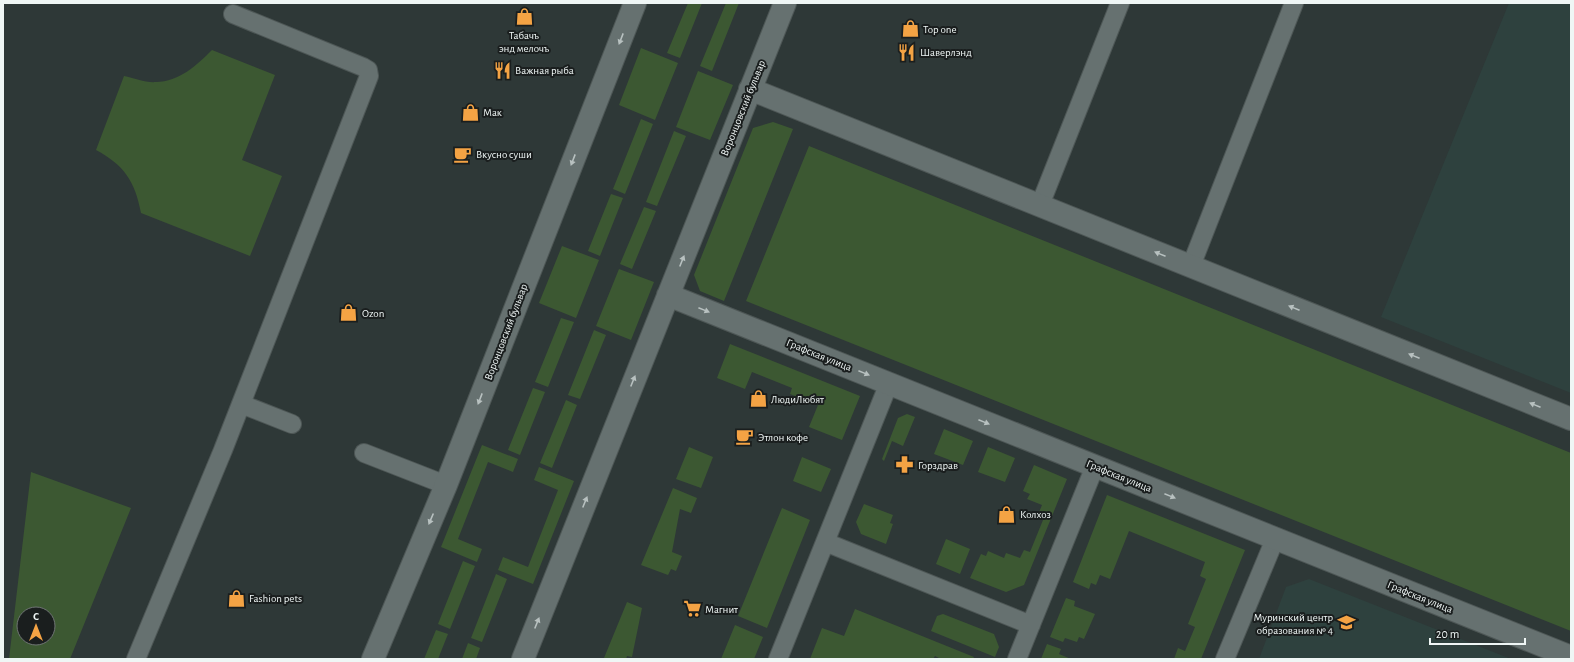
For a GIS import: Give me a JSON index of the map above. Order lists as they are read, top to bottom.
{
  "streets": {
    "street": ["Воронцовский бульвар", "Графская улица"]
  },
  "crossings": [
    ["Воронцовский бульвар", "Графская улица"]
  ],
  "one_way": ["Графская улица"],
  "places": {
    "shop": [
      "Табачъ энд мелочъ",
      "Top one",
      "Мак",
      "Ozon",
      "ЛюдиЛюбят",
      "Колхоз",
      "Fashion pets"
    ],
    "restaurant": ["Шаверлэнд", "Важная рыба"],
    "cafe": ["Вкусно суши", "Этлон кофе"],
    "pharmacy": ["Горздрав"],
    "supermarket": ["Магнит"],
    "school or university": ["Муринский центр образования № 4"]
  },
  "scale_bar": "20 m",
  "north": "top"
}
